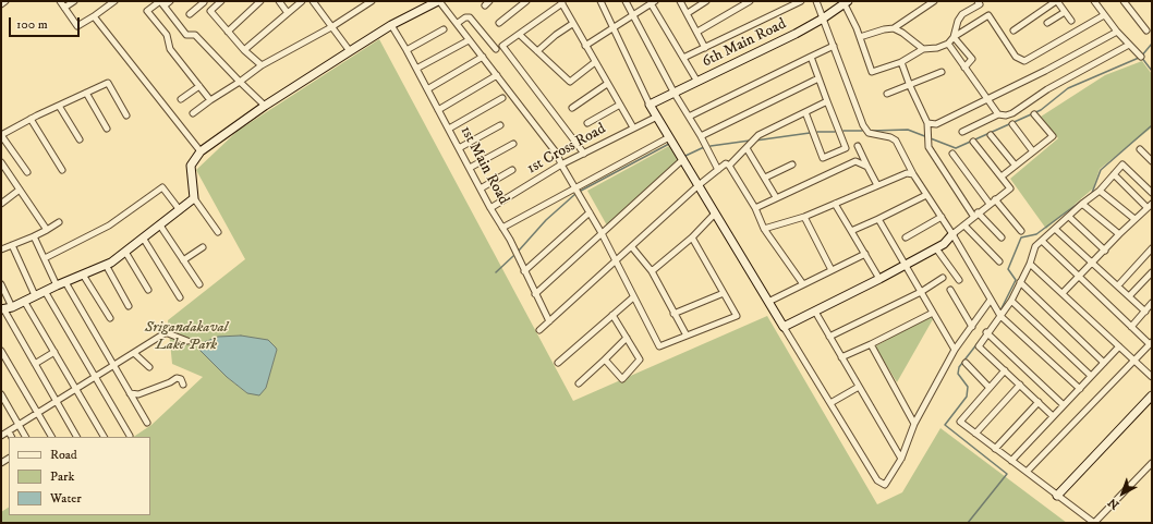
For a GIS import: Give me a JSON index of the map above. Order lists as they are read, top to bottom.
{
  "streets": {
    "street": ["6th Main Road", "1st Cross Road", "1st Main Road"]
  },
  "crossings": [
    ["1st Cross Road", "1st Main Road"]
  ],
  "parks": ["Srigandakaval Lake Park"],
  "legend": ["Road", "Park", "Water"],
  "scale_bar": "100 m",
  "north": "bottom left"
}
